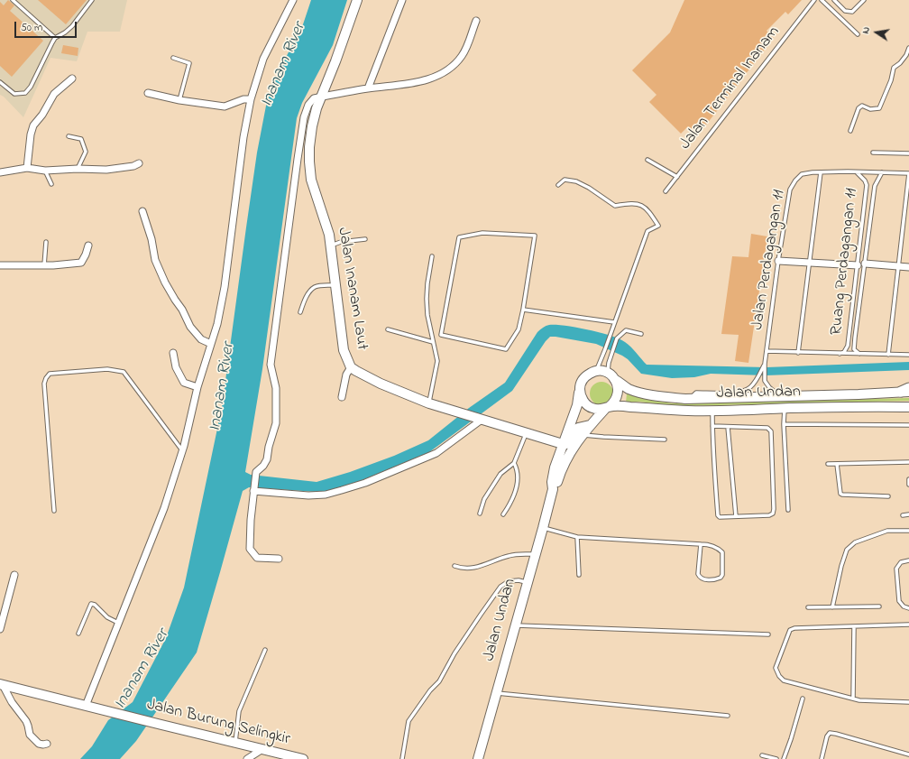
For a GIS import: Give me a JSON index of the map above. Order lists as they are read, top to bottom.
{
  "streets": {
    "street": ["Jalan Inanam Laut", "Jalan Undan", "Jalan Burung Selingkir"],
    "lane": ["Jalan Terminal Inanam", "Jalan Perdagangan 11", "Ruang Perdagangan 11"]
  },
  "crossings": [
    ["Jalan Perdagangan 11", "Ruang Perdagangan 11"],
    ["Jalan Perdagangan 11", "Jalan Undan"],
    ["Jalan Inanam Laut", "Jalan Undan"]
  ],
  "water": ["Inanam River"],
  "scale_bar": "50 m",
  "north": "left"
}
